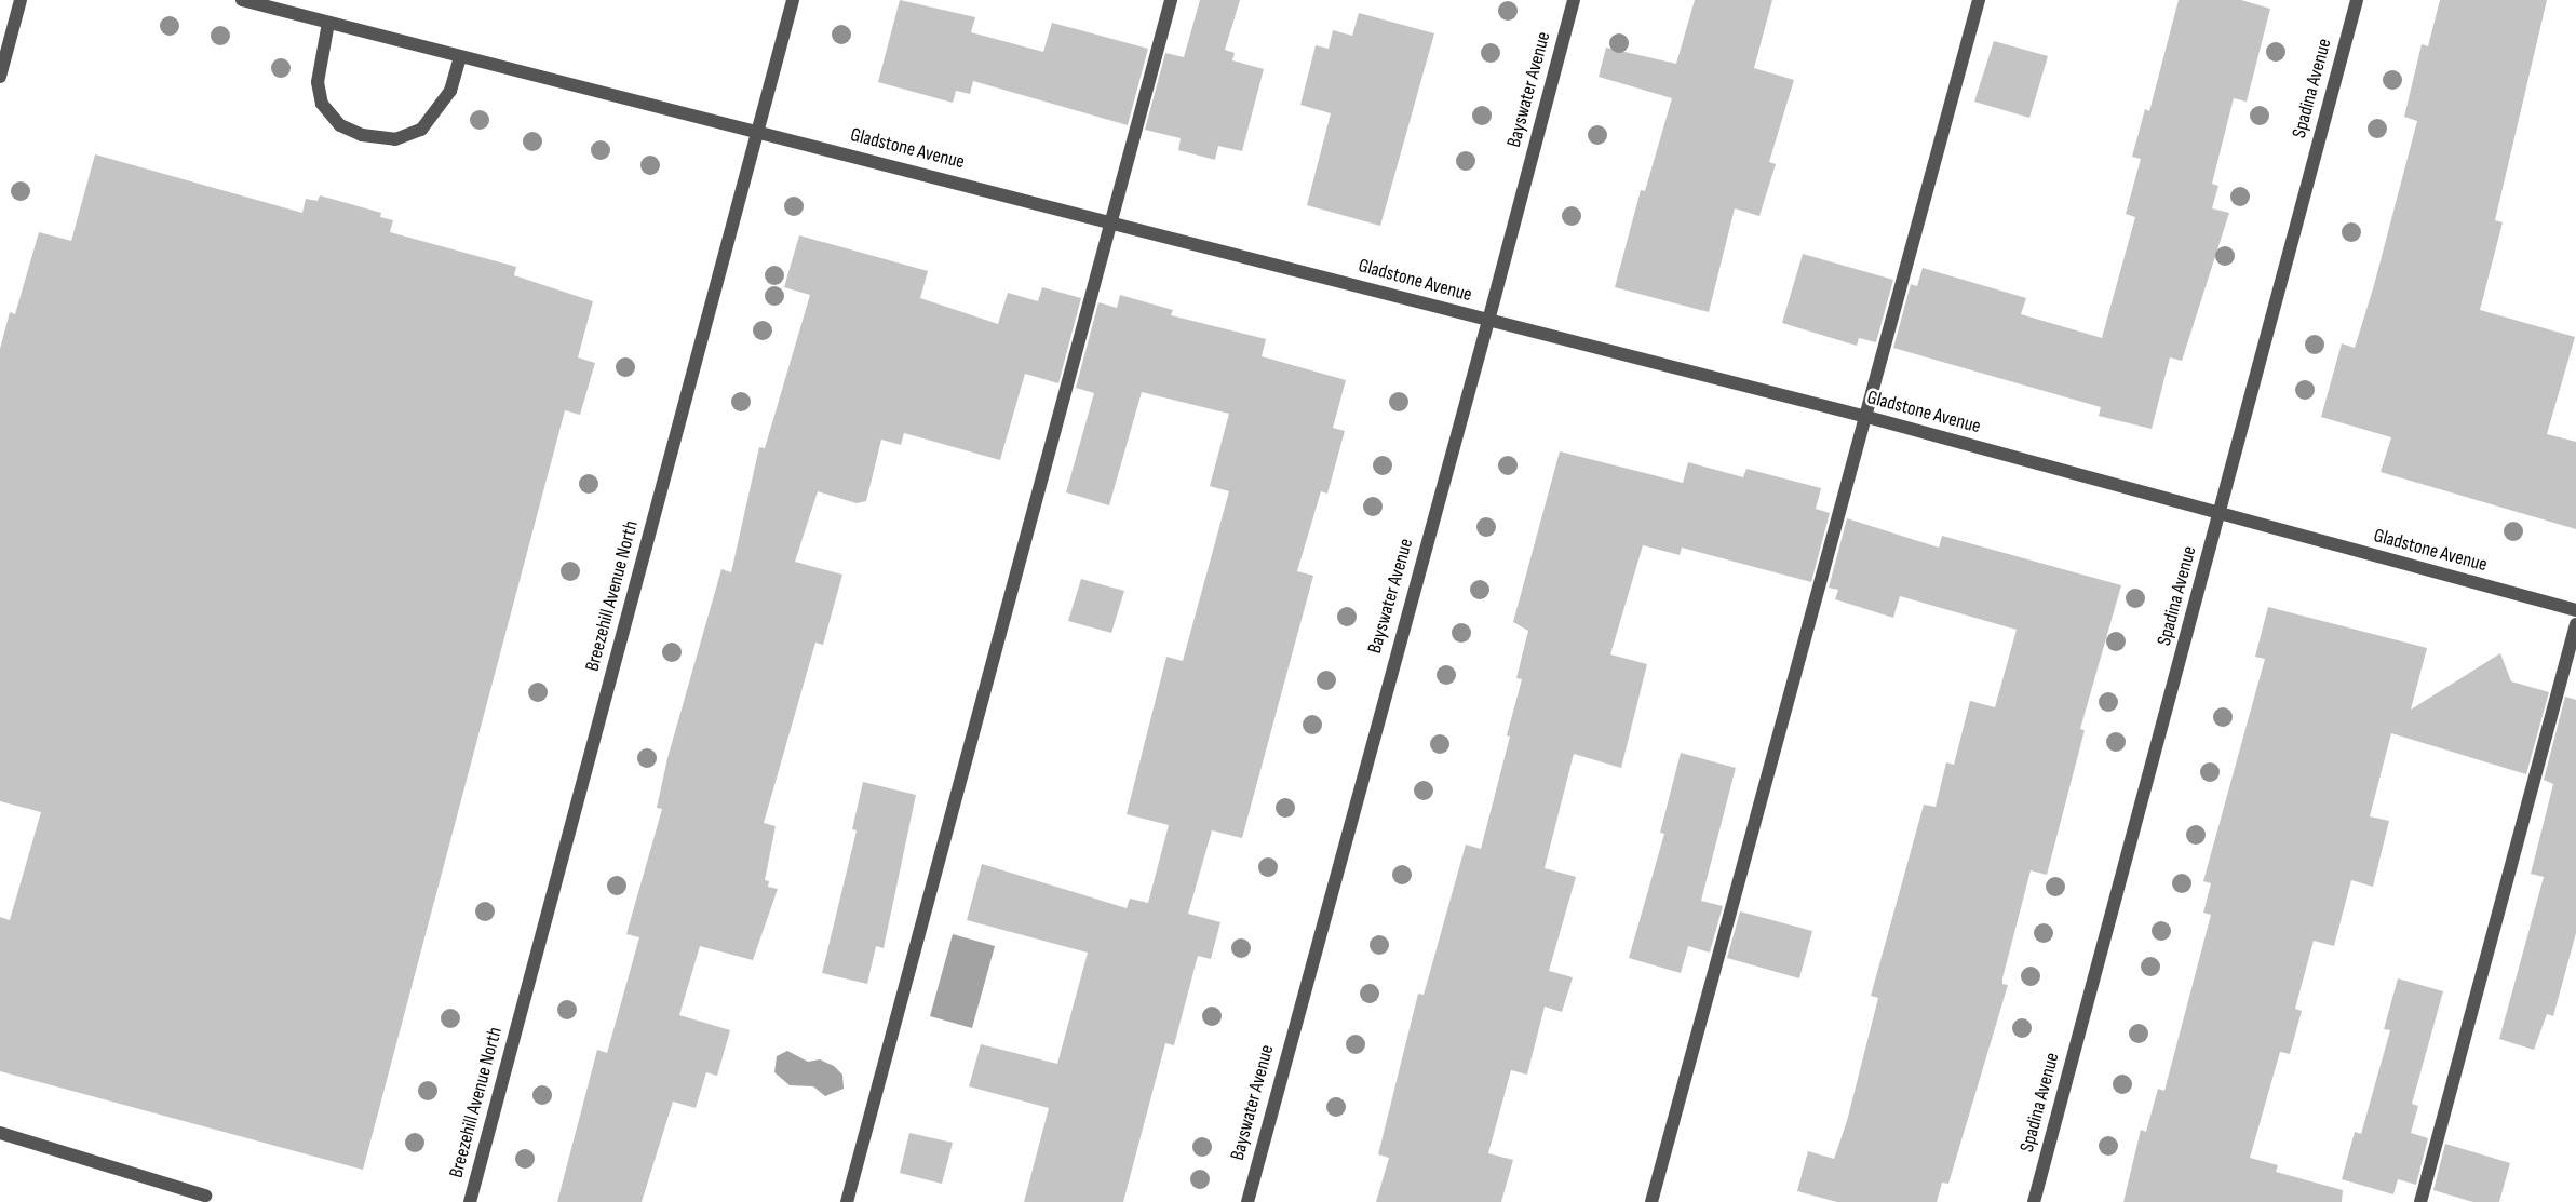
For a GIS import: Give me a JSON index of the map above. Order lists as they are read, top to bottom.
{
  "streets": {
    "street": [
      "Spadina Avenue",
      "Bayswater Avenue",
      "Gladstone Avenue",
      "Breezehill Avenue North"
    ]
  },
  "crossings": [
    ["Spadina Avenue", "Gladstone Avenue"],
    ["Bayswater Avenue", "Gladstone Avenue"],
    ["Gladstone Avenue", "Breezehill Avenue North"]
  ]
}
